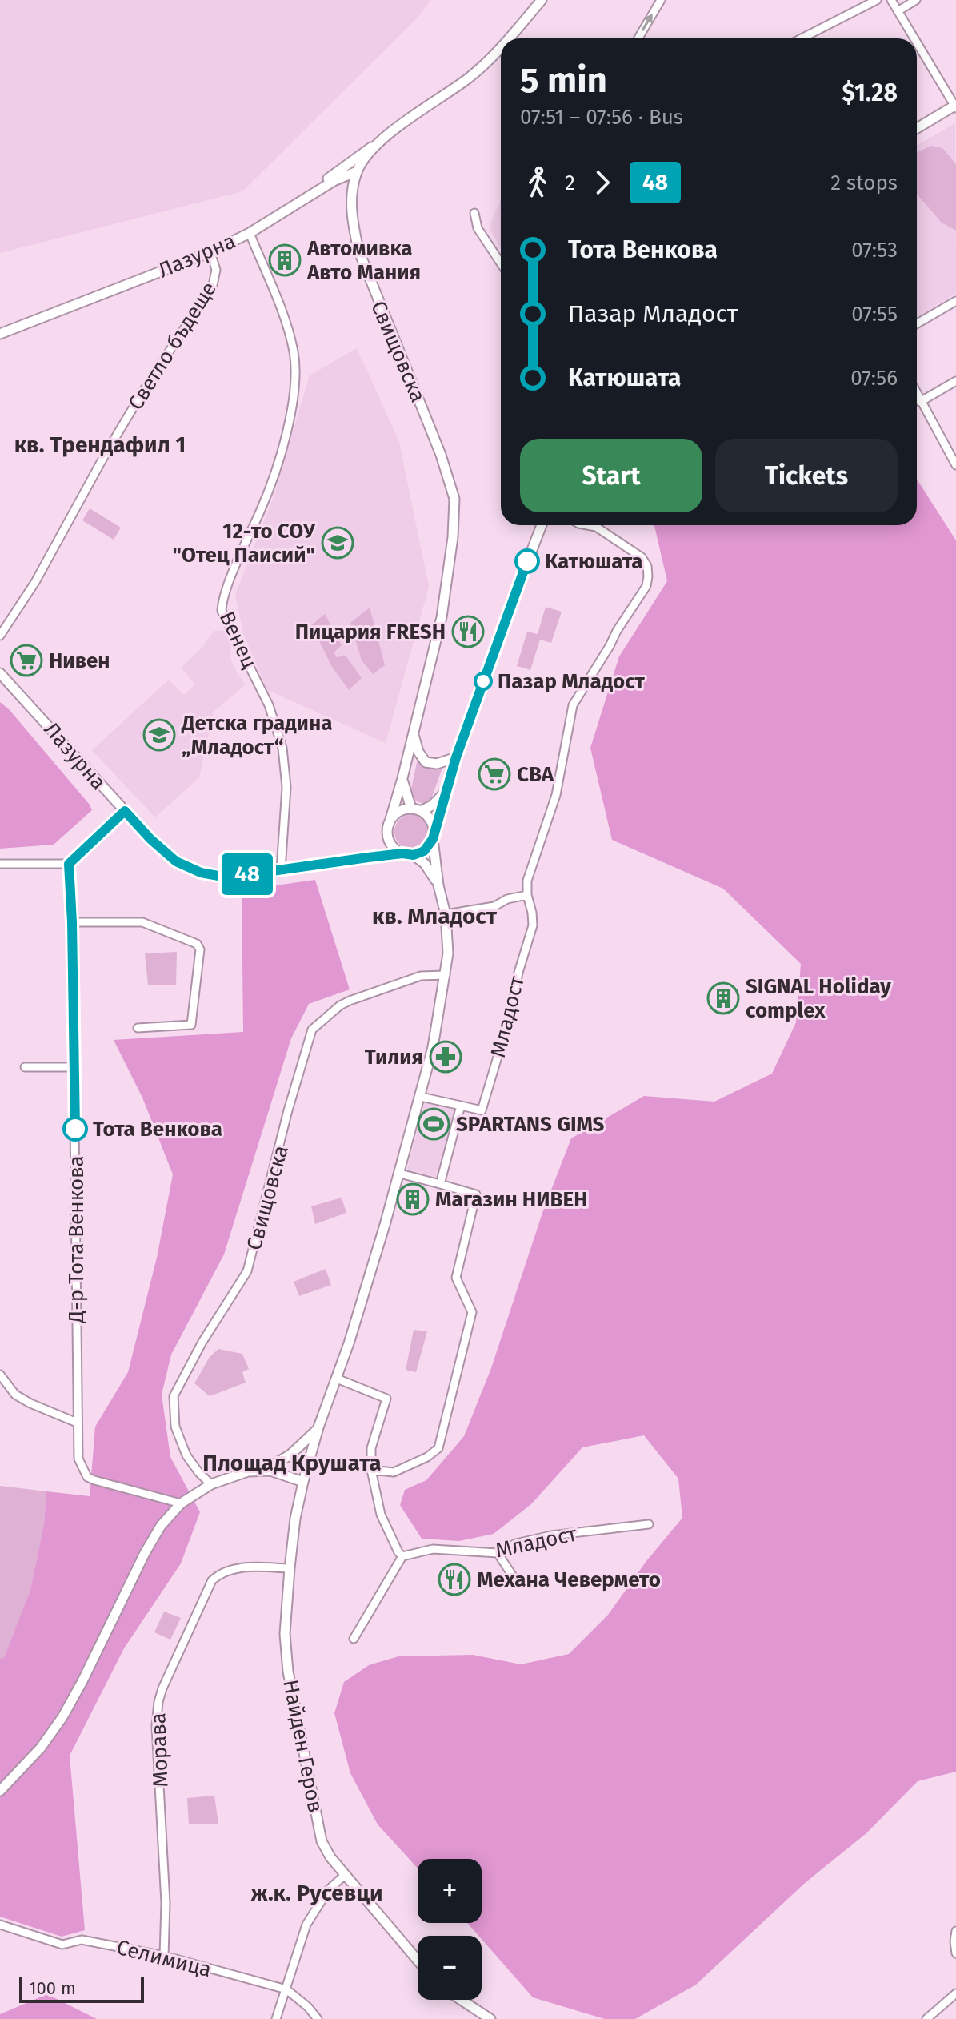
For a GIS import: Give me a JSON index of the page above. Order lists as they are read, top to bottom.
{
  "streets": {
    "street": [
      "Лазурна",
      "Светло бъдеще",
      "Свищовска",
      "Венец",
      "Младост",
      "Д-р Тота Венкова",
      "Найден Геров",
      "Морава",
      "Селимица"
    ]
  },
  "crossings": [
    ["Лазурна", "Светло бъдеще"],
    ["Лазурна", "Свищовска"],
    ["Лазурна", "Венец"],
    ["Найден Геров", "Морава"],
    ["Морава", "Селимица"]
  ],
  "districts": [
    "кв. Трендафил 1",
    "кв. Младост",
    "Площад Крушата",
    "ж.к. Русевци"
  ],
  "places": {
    "building": ["Автомивка Авто Мания", "SIGNAL Holiday complex", "Магазин НИВЕН"],
    "school or university": ["12-то СОУ \"Отец Паисий\"", "Детска градина „Младост“"],
    "other": ["Катюшата", "Пазар Младост", "Тота Венкова"],
    "restaurant": ["Пицария FRESH", "Механа Чевермето"],
    "supermarket": ["Нивен", "CBA"],
    "pharmacy": ["Тилия"],
    "sports": ["SPARTANS GIMS"]
  },
  "lines": ["bus line 48"],
  "scale_bar": "100 m",
  "page": {
    "on_map": "48",
    "heading": ["5 min", "07:51 – 07:56 · Bus", "$1.28"],
    "legs": ["2", "48", "2 stops"],
    "list": [
      {
        "name": "Тота Венкова",
        "value": "07:53"
      },
      {
        "name": "Пазар Младост",
        "value": "07:55"
      },
      {
        "name": "Катюшата",
        "value": "07:56"
      }
    ],
    "buttons": ["Start", "Tickets"],
    "map_buttons": ["+", "−"],
    "scale": "100 m"
  }
}
